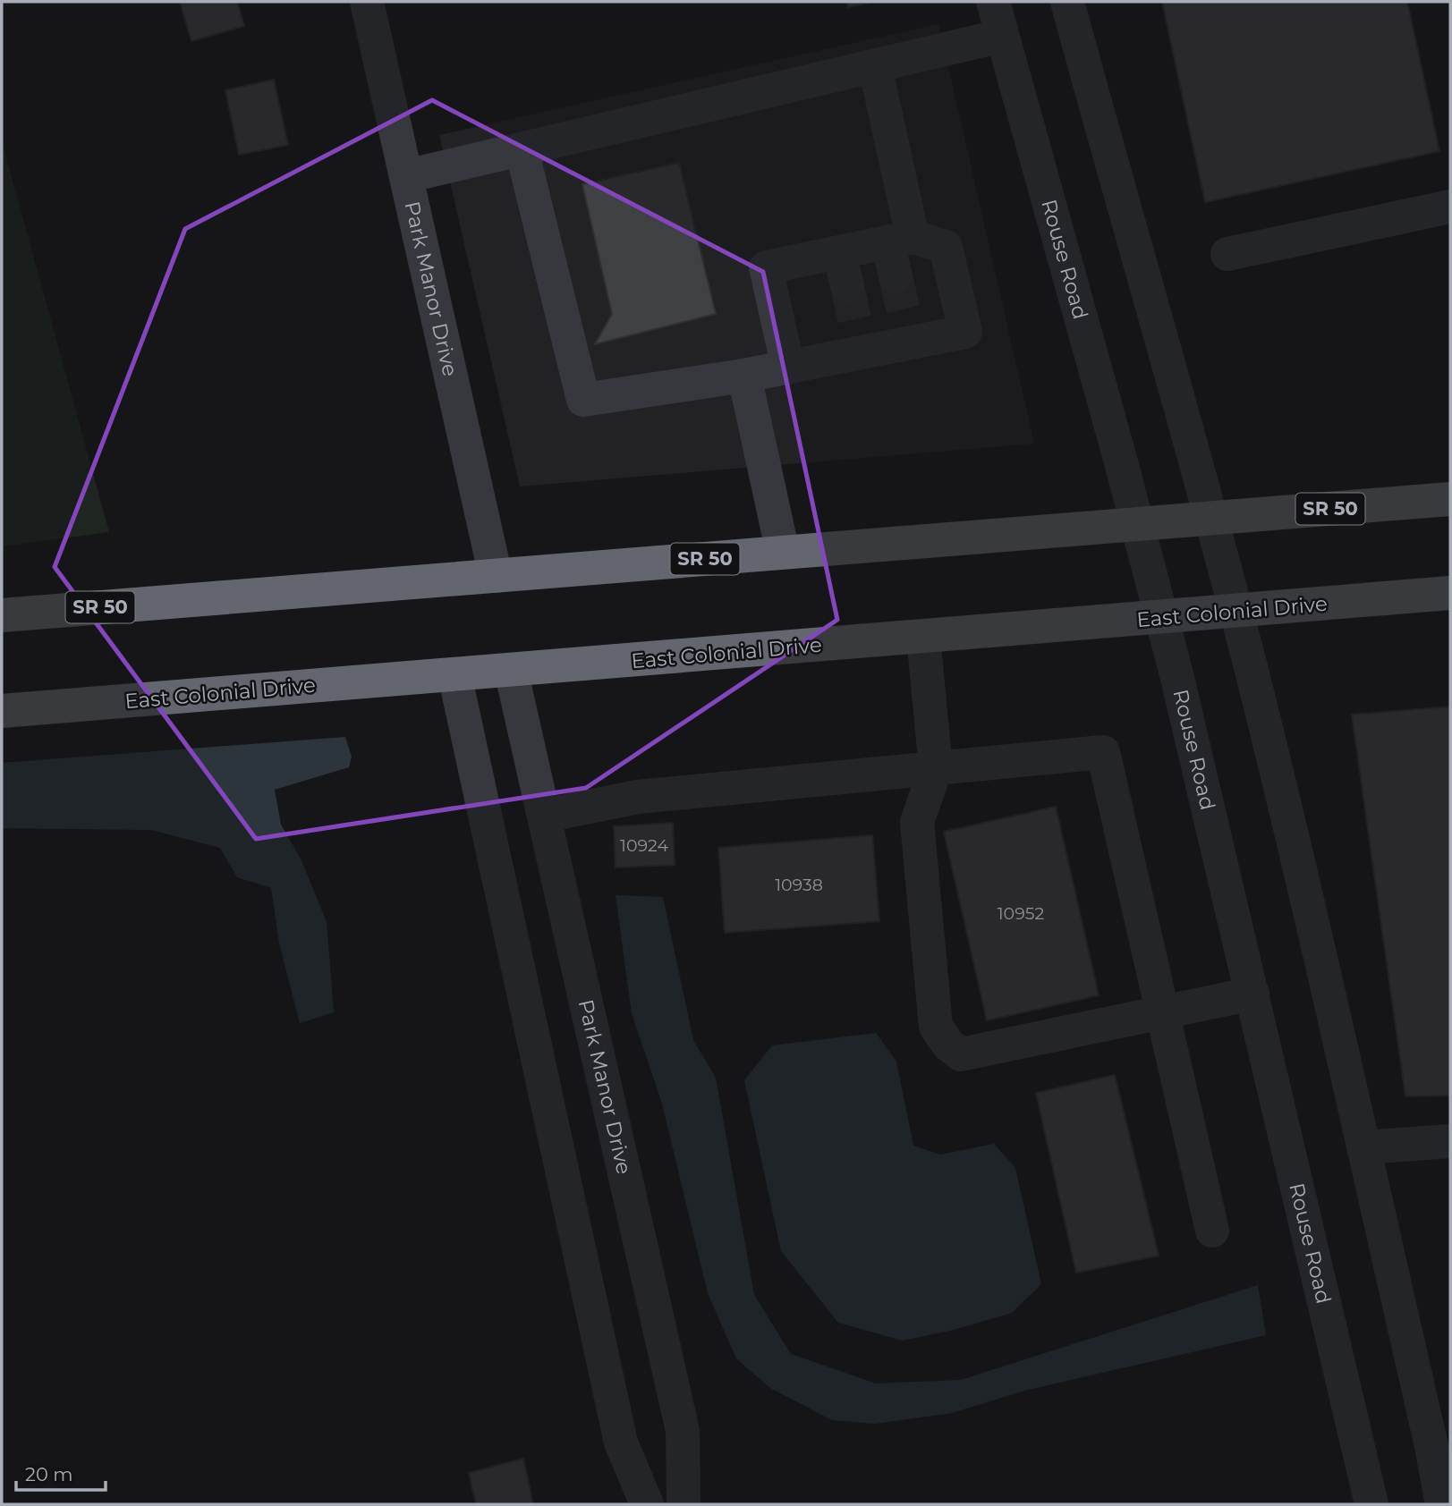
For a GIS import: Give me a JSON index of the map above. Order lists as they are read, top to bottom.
{
  "streets": {
    "highway": ["SR 50", "East Colonial Drive"],
    "street": ["Rouse Road", "Park Manor Drive"]
  },
  "crossings": [
    ["Rouse Road", "SR 50"],
    ["Rouse Road", "East Colonial Drive"],
    ["Park Manor Drive", "SR 50"],
    ["Park Manor Drive", "East Colonial Drive"]
  ],
  "house_numbers": ["10924", "10938", "10952"],
  "scale_bar": "20 m"
}
